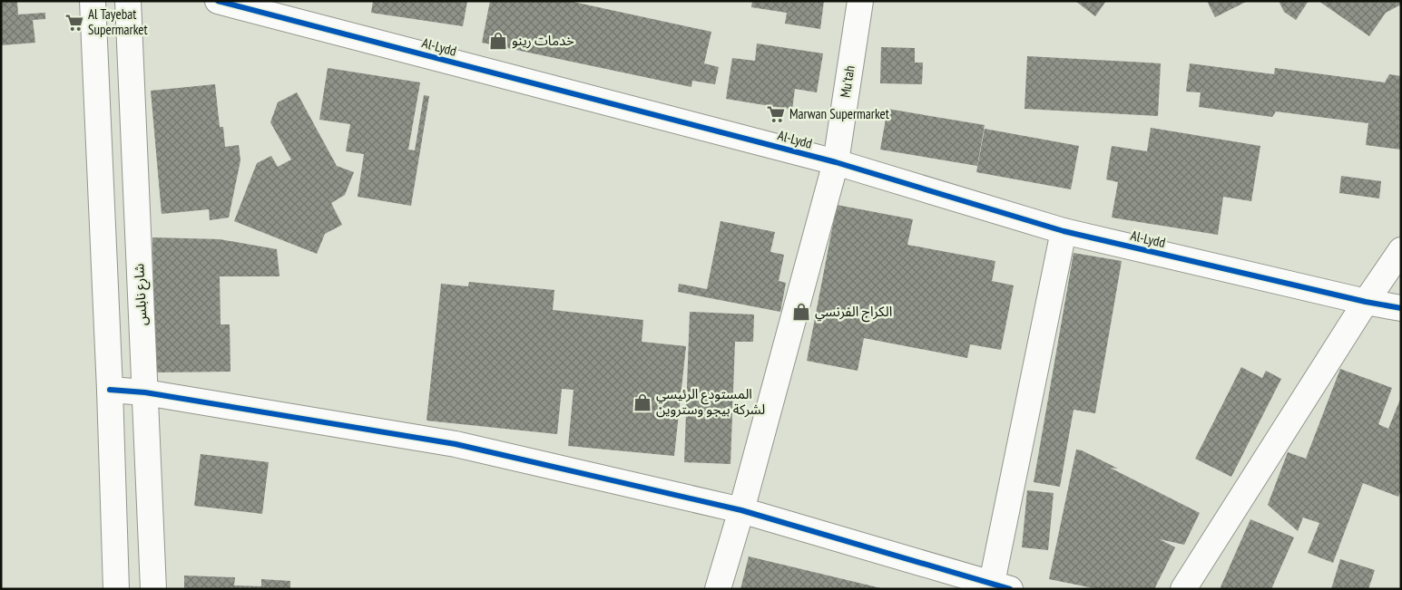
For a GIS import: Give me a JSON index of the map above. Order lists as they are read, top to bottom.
{
  "streets": {
    "street": ["Al-Lydd", "Mu'tah", "شارع نابلس"]
  },
  "crossings": [
    ["Al-Lydd", "Mu'tah"]
  ],
  "places": {
    "supermarket": ["Al Tayebat Supermarket", "Marwan Supermarket"],
    "shop": ["خدمات رينو", "الكراج الفرنسي", "المستودع الرئيسي لشركة بيجو وستروين"]
  }
}
